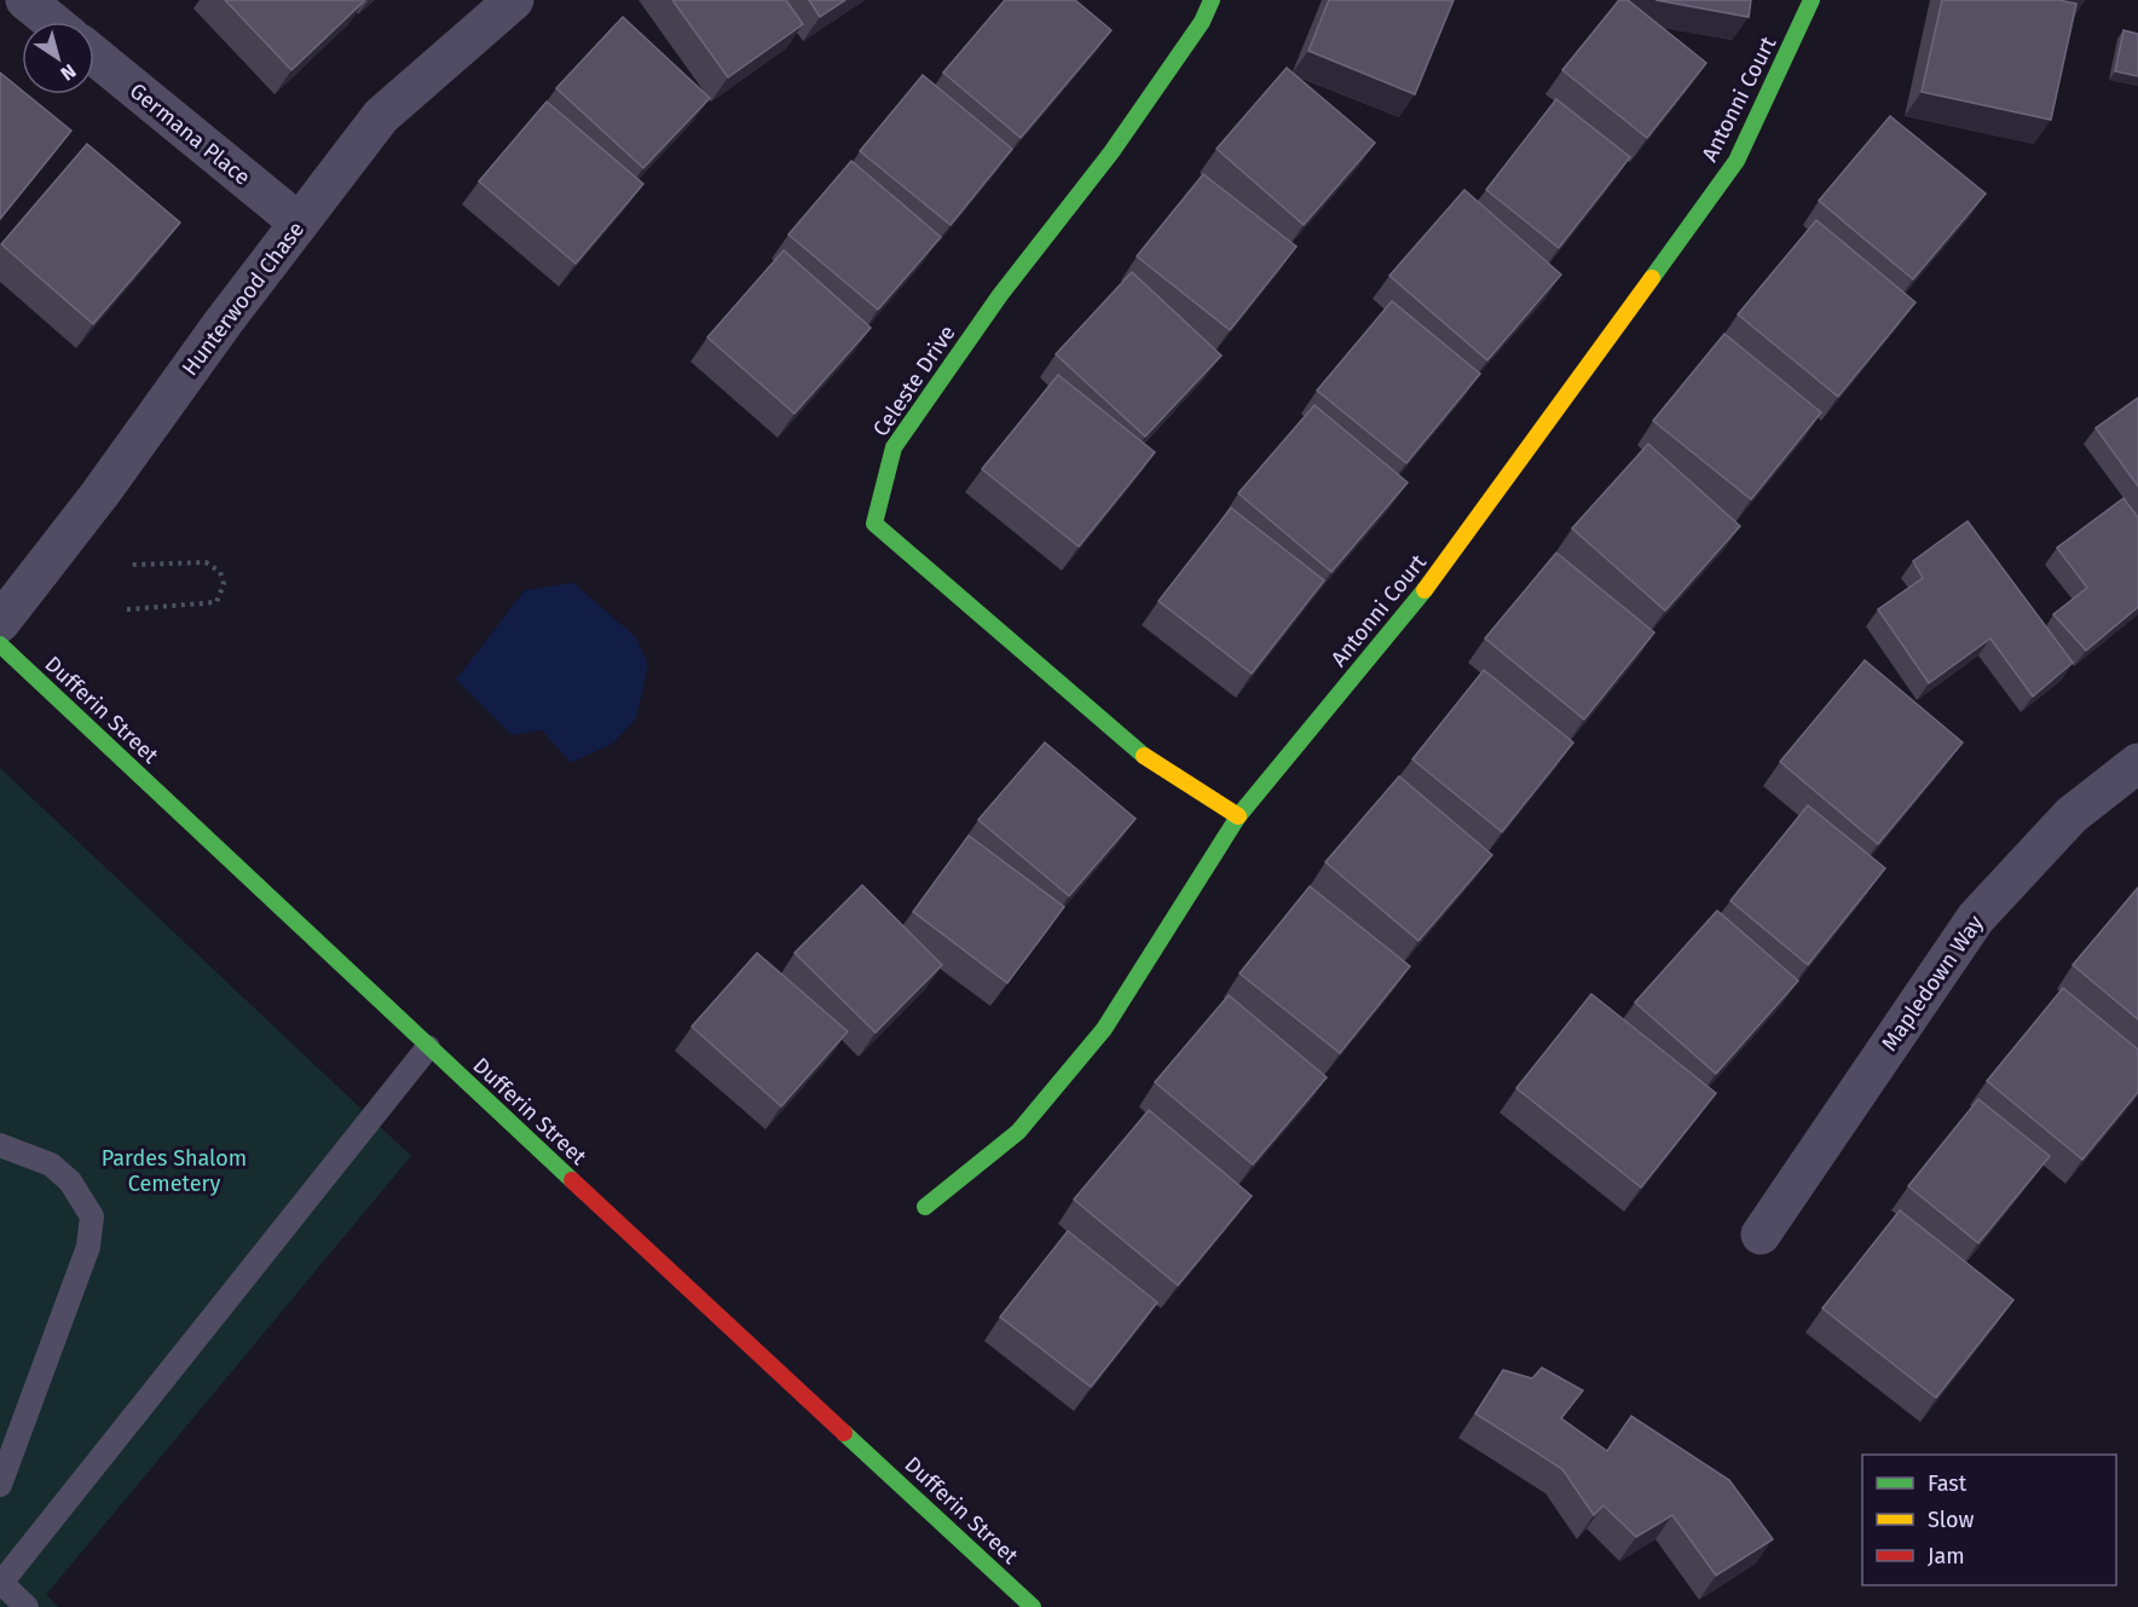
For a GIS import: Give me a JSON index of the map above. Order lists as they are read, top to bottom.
{
  "streets": {
    "street": [
      "Antonni Court",
      "Germana Place",
      "Hunterwood Chase",
      "Celeste Drive",
      "Dufferin Street",
      "Mapledown Way"
    ]
  },
  "crossings": [
    ["Antonni Court", "Celeste Drive"],
    ["Germana Place", "Hunterwood Chase"]
  ],
  "parks": ["Pardes Shalom Cemetery"],
  "legend": ["Fast", "Slow", "Jam"],
  "north": "bottom right"
}
